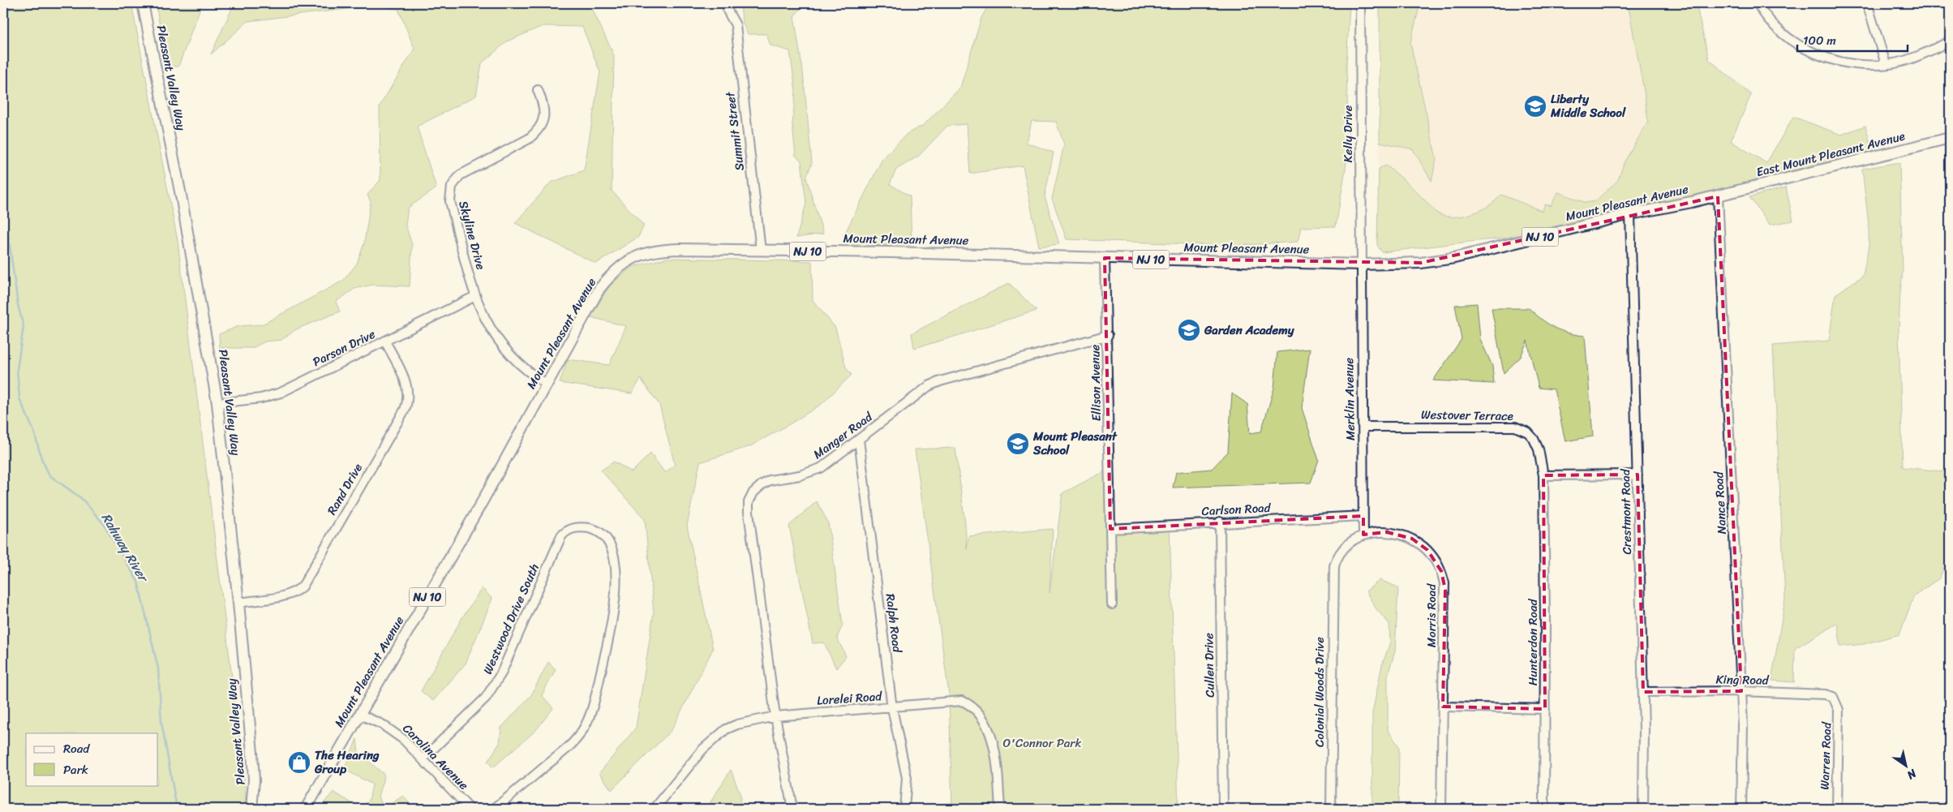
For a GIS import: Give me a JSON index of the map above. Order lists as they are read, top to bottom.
{
  "streets": {
    "main road": [
      "Pleasant Valley Way",
      "East Mount Pleasant Avenue",
      "Mount Pleasant Avenue",
      "NJ 10"
    ],
    "street": [
      "Summit Street",
      "Kelly Drive",
      "Skyline Drive",
      "Parson Drive",
      "Ellison Avenue",
      "Merklin Avenue",
      "Westover Terrace",
      "Manger Road",
      "Rand Drive",
      "Nance Road",
      "Carlson Road",
      "Crestmont Road",
      "Morris Road",
      "Westwood Drive South",
      "Ralph Road",
      "Hunterdon Road",
      "Cullen Drive",
      "King Road",
      "Colonial Woods Drive",
      "Lorelei Road",
      "Warren Road",
      "Carolina Avenue"
    ]
  },
  "crossings": [
    ["Pleasant Valley Way", "Parson Drive"],
    ["Pleasant Valley Way", "Rand Drive"],
    ["Summit Street", "Mount Pleasant Avenue"],
    ["Kelly Drive", "Mount Pleasant Avenue"],
    ["Kelly Drive", "Merklin Avenue"],
    ["East Mount Pleasant Avenue", "Mount Pleasant Avenue"],
    ["East Mount Pleasant Avenue", "Nance Road"],
    ["Mount Pleasant Avenue", "Skyline Drive"],
    ["Mount Pleasant Avenue", "Ellison Avenue"],
    ["Mount Pleasant Avenue", "Merklin Avenue"],
    ["Mount Pleasant Avenue", "Nance Road"],
    ["Mount Pleasant Avenue", "Crestmont Road"],
    ["Mount Pleasant Avenue", "Carolina Avenue"],
    ["Skyline Drive", "Parson Drive"],
    ["Parson Drive", "Rand Drive"],
    ["Ellison Avenue", "Manger Road"],
    ["Ellison Avenue", "Carlson Road"],
    ["Merklin Avenue", "Westover Terrace"],
    ["Merklin Avenue", "Carlson Road"],
    ["Merklin Avenue", "Morris Road"],
    ["Westover Terrace", "Hunterdon Road"],
    ["Manger Road", "Ralph Road"],
    ["Manger Road", "Lorelei Road"],
    ["Nance Road", "King Road"],
    ["Carlson Road", "Cullen Drive"],
    ["Crestmont Road", "King Road"],
    ["Morris Road", "Colonial Woods Drive"],
    ["Westwood Drive South", "Carolina Avenue"],
    ["Ralph Road", "Lorelei Road"],
    ["King Road", "Warren Road"]
  ],
  "water": ["Rahway River"],
  "parks": ["O'Connor Park"],
  "places": {
    "school or university": ["Liberty Middle School", "Garden Academy", "Mount Pleasant School"],
    "shop": ["The Hearing Group"]
  },
  "legend": ["Road", "Park"],
  "scale_bar": "100 m",
  "north": "bottom right"
}
